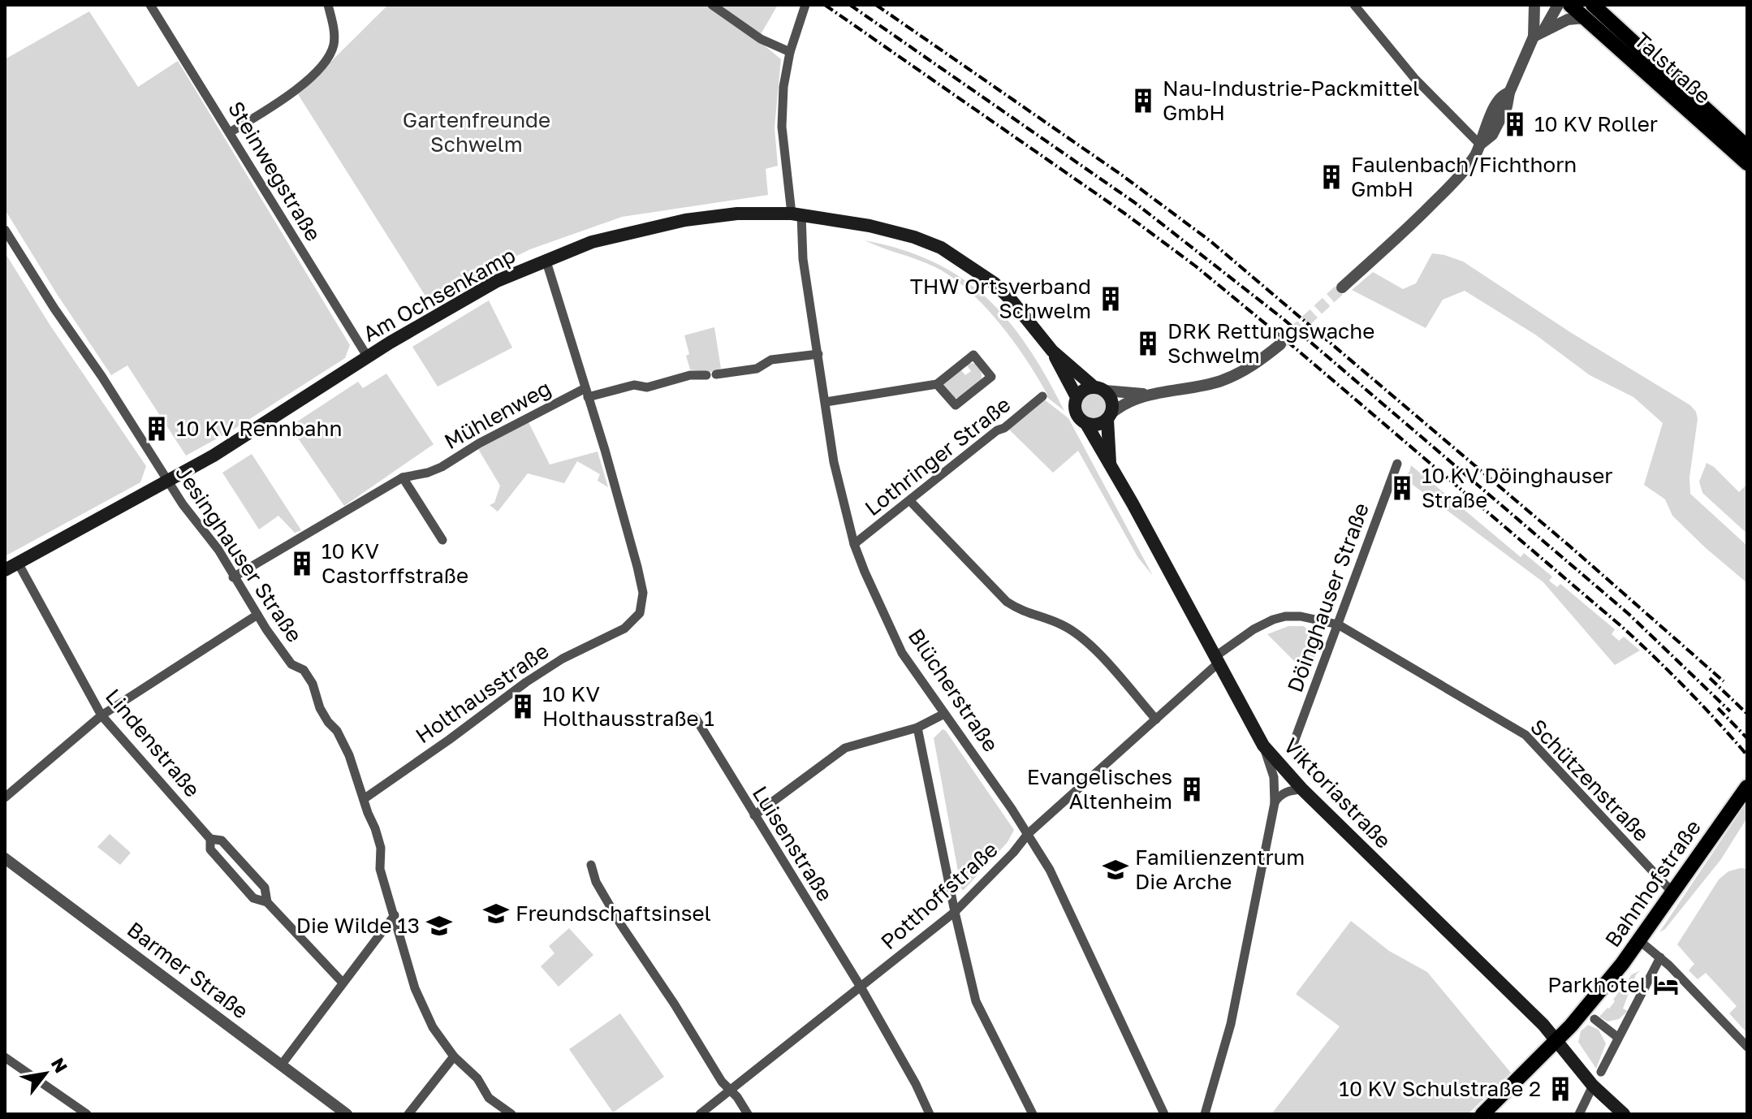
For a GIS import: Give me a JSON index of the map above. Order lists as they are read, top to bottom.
{
  "streets": {
    "main road": [
      "Talstraße",
      "Am Ochsenkamp",
      "Viktoriastraße",
      "Bahnhofstraße"
    ],
    "street": [
      "Steinwegstraße",
      "Mühlenweg",
      "Lothringer Straße",
      "Jesinghauser Straße",
      "Döinghauser Straße",
      "Blücherstraße",
      "Holthausstraße",
      "Lindenstraße",
      "Schützenstraße",
      "Luisenstraße",
      "Potthoffstraße",
      "Barmer Straße"
    ]
  },
  "crossings": [
    ["Steinwegstraße", "Am Ochsenkamp"],
    ["Am Ochsenkamp", "Jesinghauser Straße"],
    ["Am Ochsenkamp", "Blücherstraße"],
    ["Am Ochsenkamp", "Lindenstraße"],
    ["Am Ochsenkamp", "Viktoriastraße"],
    ["Mühlenweg", "Jesinghauser Straße"],
    ["Mühlenweg", "Blücherstraße"],
    ["Mühlenweg", "Holthausstraße"],
    ["Lothringer Straße", "Blücherstraße"],
    ["Jesinghauser Straße", "Holthausstraße"],
    ["Döinghauser Straße", "Schützenstraße"],
    ["Döinghauser Straße", "Potthoffstraße"],
    ["Blücherstraße", "Potthoffstraße"],
    ["Schützenstraße", "Bahnhofstraße"],
    ["Schützenstraße", "Potthoffstraße"],
    ["Viktoriastraße", "Bahnhofstraße"],
    ["Viktoriastraße", "Potthoffstraße"],
    ["Luisenstraße", "Potthoffstraße"]
  ],
  "parks": ["Gartenfreunde Schwelm"],
  "places": {
    "building": [
      "Nau-Industrie-Packmittel GmbH",
      "10 KV Roller",
      "Faulenbach/Fichthorn GmbH",
      "THW Ortsverband Schwelm",
      "DRK Rettungswache Schwelm",
      "10 KV Rennbahn",
      "10 KV Döinghauser Straße",
      "10 KV Castorffstraße",
      "10 KV Holthausstraße 1",
      "Evangelisches Altenheim",
      "10 KV Schulstraße 2"
    ],
    "school or university": ["Familienzentrum Die Arche", "Freundschaftsinsel", "Die Wilde 13"],
    "hotel": ["Parkhotel"]
  },
  "north": "top right"
}
